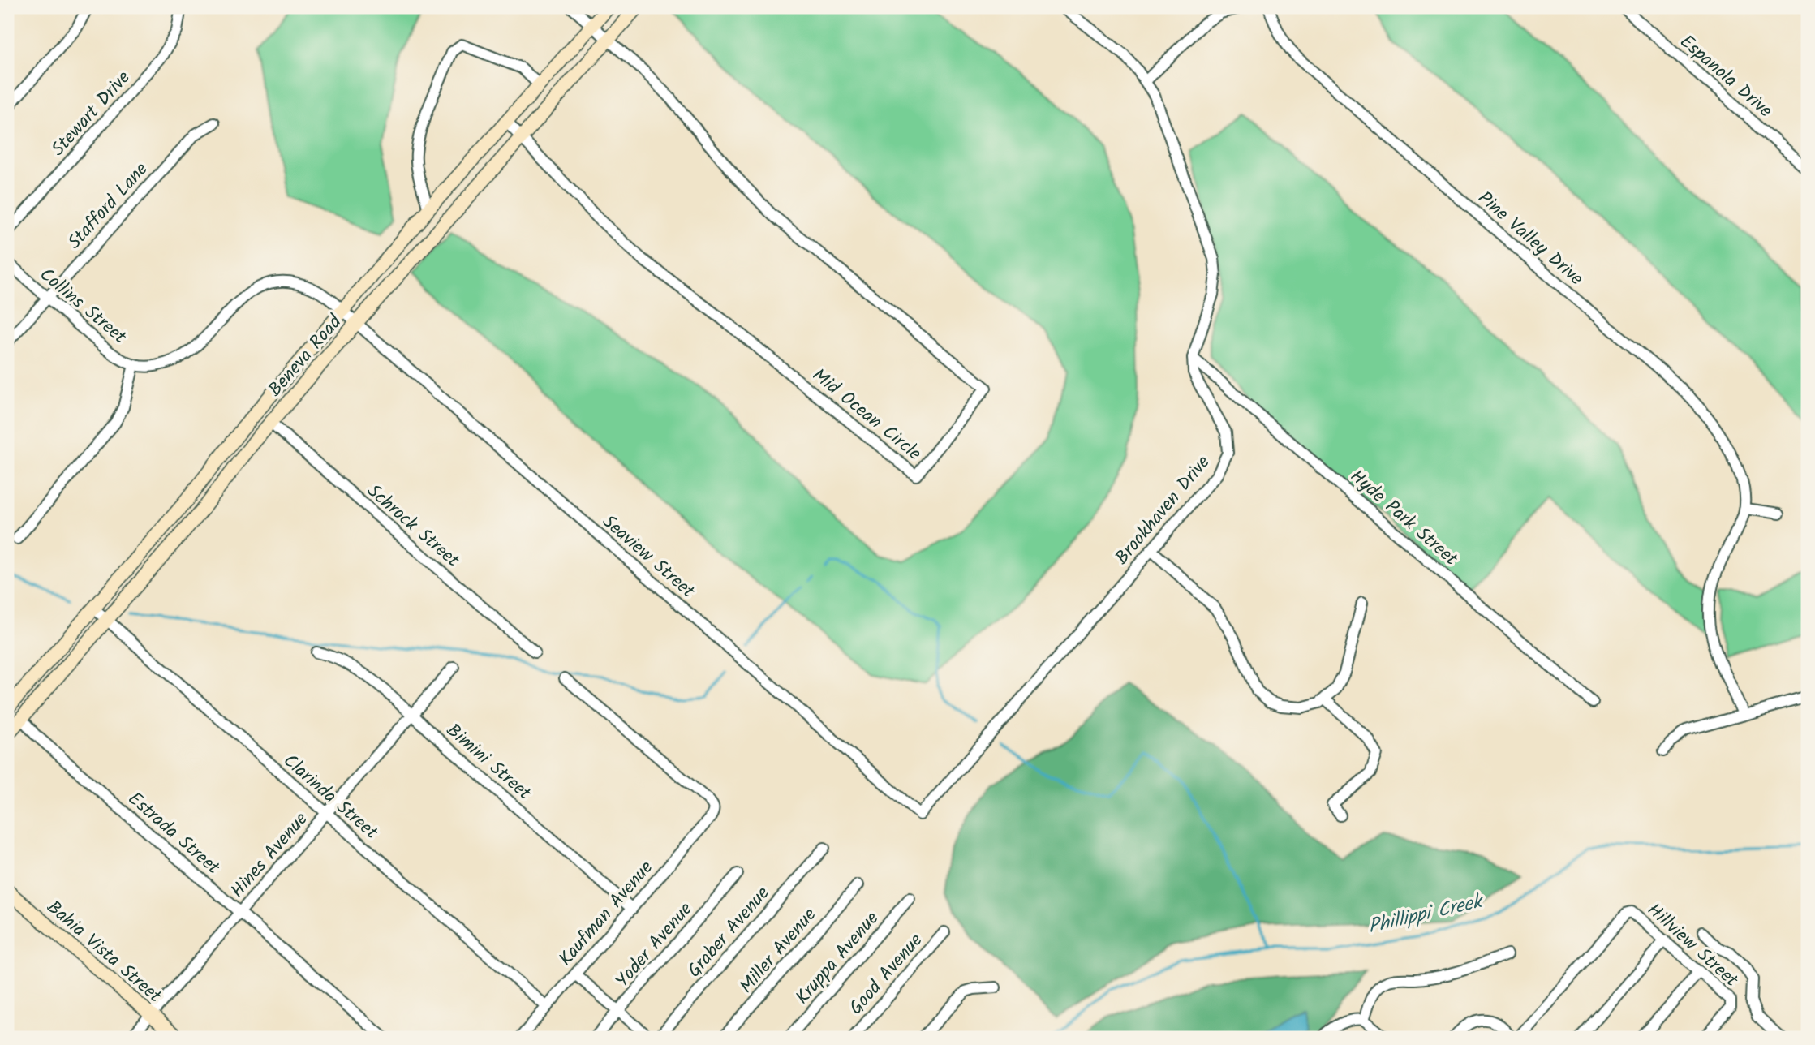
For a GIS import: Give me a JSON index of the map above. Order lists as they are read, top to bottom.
{
  "streets": {
    "main road": ["Beneva Road", "Bahia Vista Street"],
    "street": [
      "Espanola Drive",
      "Stewart Drive",
      "Stafford Lane",
      "Pine Valley Drive",
      "Collins Street",
      "Mid Ocean Circle",
      "Brookhaven Drive",
      "Hyde Park Street",
      "Schrock Street",
      "Seaview Street",
      "Bimini Street",
      "Clarinda Street",
      "Estrada Street",
      "Hines Avenue",
      "Kaufman Avenue",
      "Graber Avenue",
      "Yoder Avenue",
      "Hillview Street",
      "Miller Avenue",
      "Kruppa Avenue",
      "Good Avenue"
    ]
  },
  "crossings": [
    ["Stafford Lane", "Collins Street"],
    ["Collins Street", "Beneva Road"],
    ["Collins Street", "Seaview Street"],
    ["Beneva Road", "Mid Ocean Circle"],
    ["Beneva Road", "Schrock Street"],
    ["Beneva Road", "Seaview Street"],
    ["Beneva Road", "Clarinda Street"],
    ["Beneva Road", "Estrada Street"],
    ["Brookhaven Drive", "Hyde Park Street"],
    ["Brookhaven Drive", "Seaview Street"],
    ["Bimini Street", "Hines Avenue"],
    ["Bimini Street", "Kaufman Avenue"],
    ["Clarinda Street", "Hines Avenue"],
    ["Clarinda Street", "Kaufman Avenue"],
    ["Estrada Street", "Hines Avenue"],
    ["Hines Avenue", "Bahia Vista Street"]
  ],
  "water": ["Phillippi Creek"]
}
